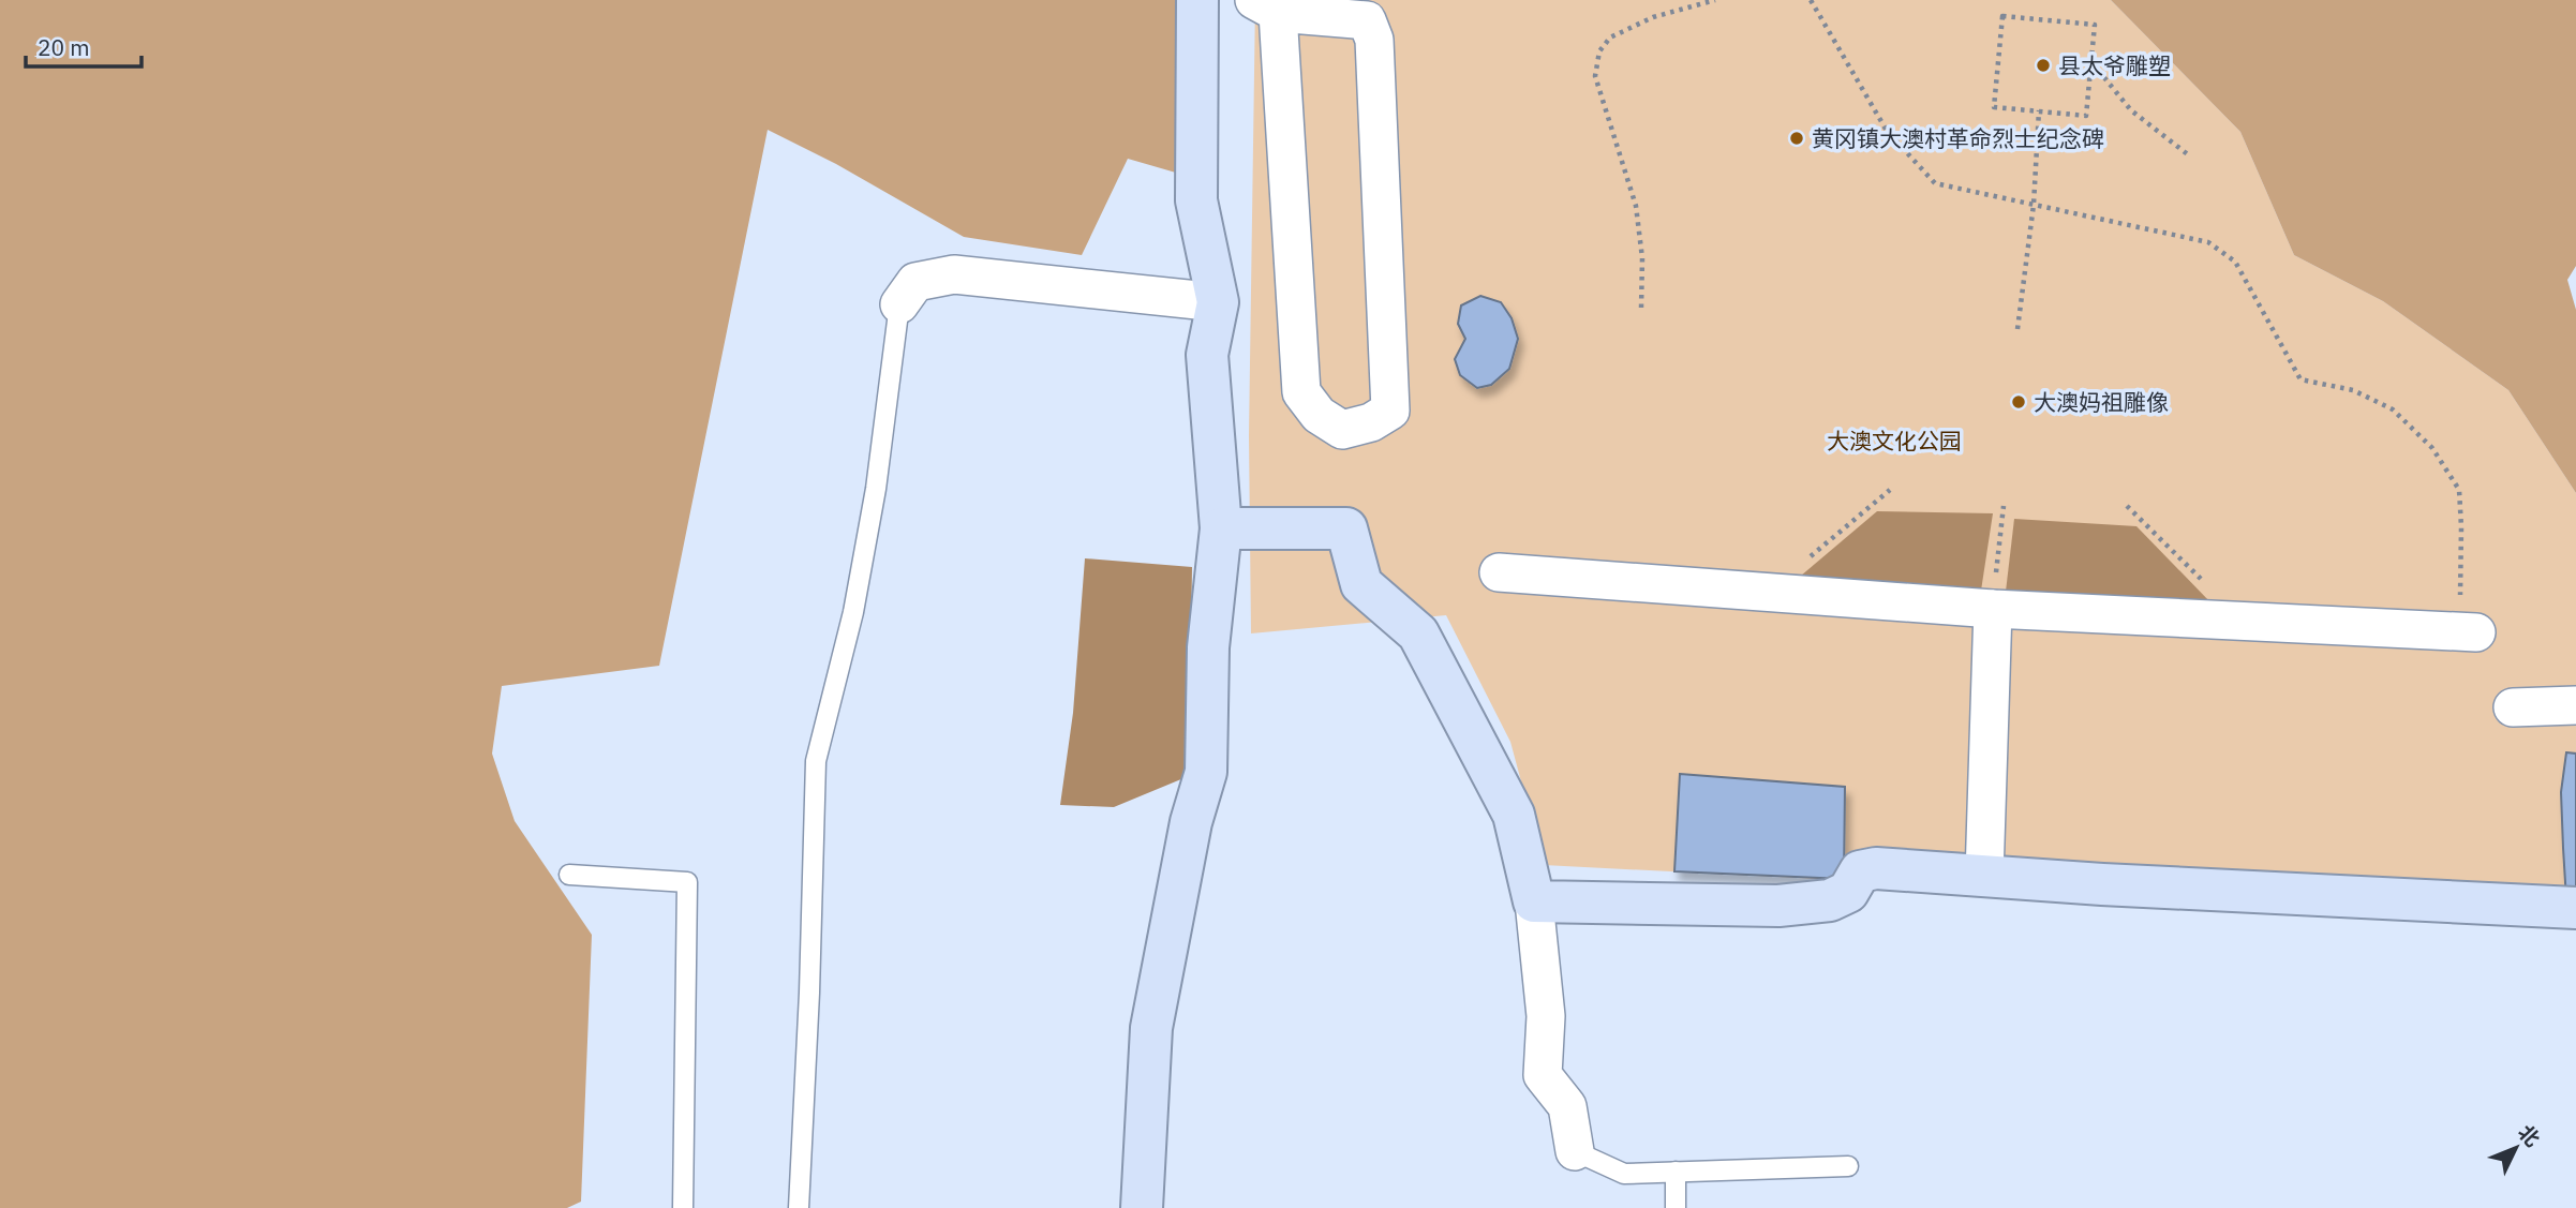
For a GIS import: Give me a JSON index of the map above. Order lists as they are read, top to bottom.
{
  "parks": ["大澳文化公园"],
  "places": ["县太爷雕塑", "黄冈镇大澳村革命烈士纪念碑", "大澳妈祖雕像"],
  "scale_bar": "20 m",
  "north": "top right"
}
